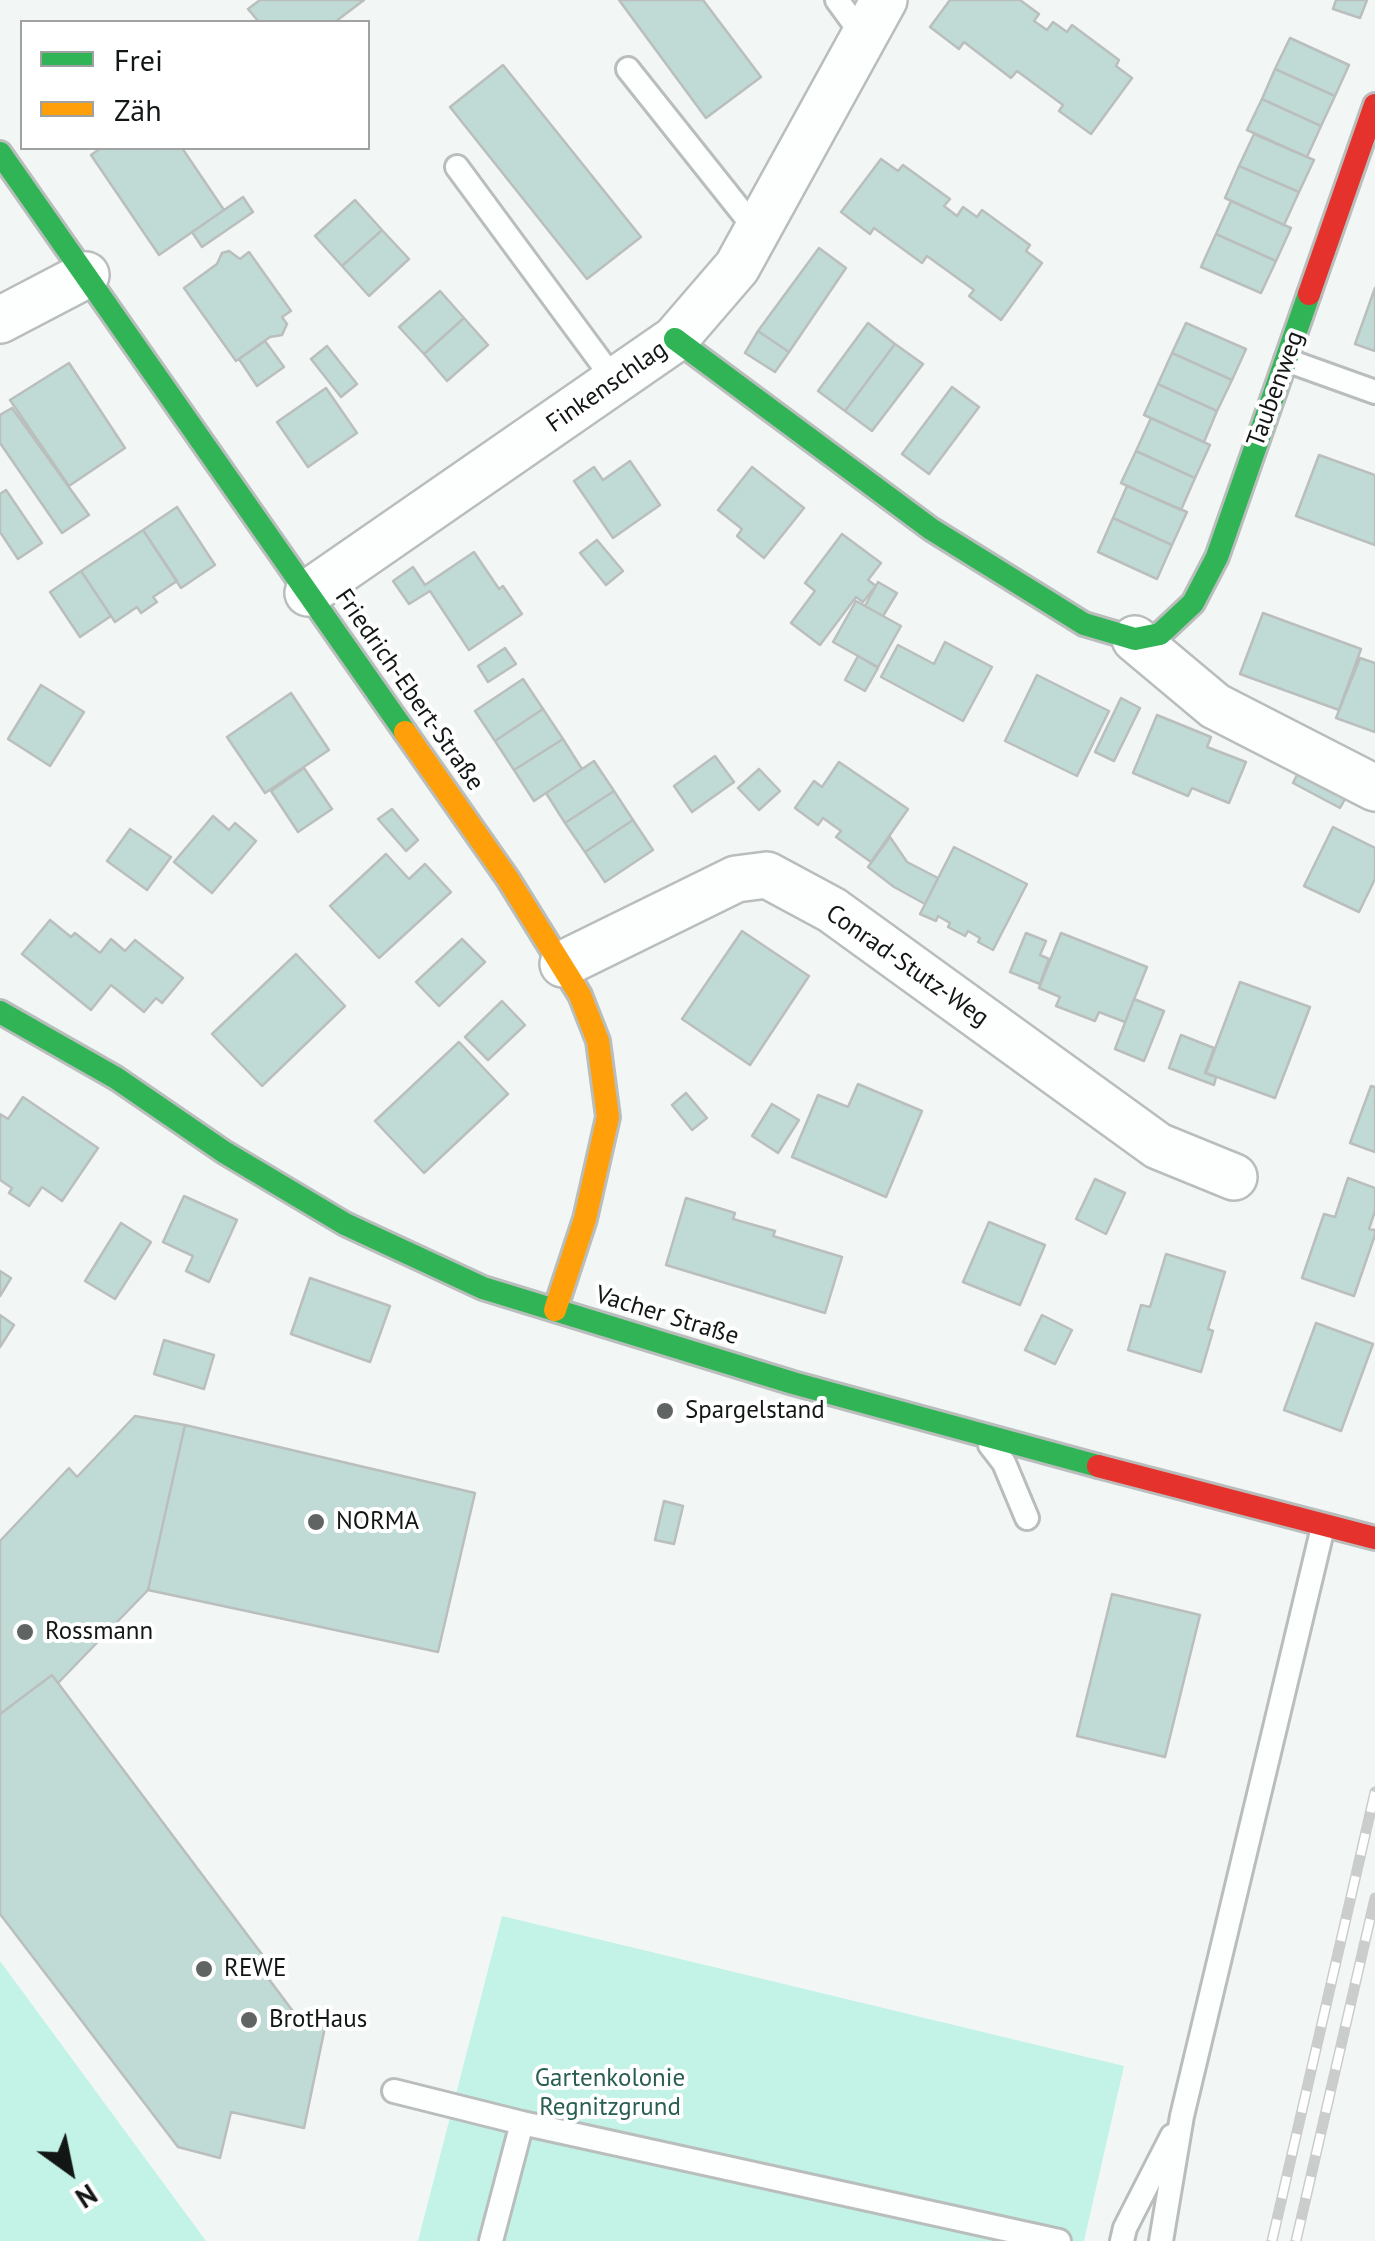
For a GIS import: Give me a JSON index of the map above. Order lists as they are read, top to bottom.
{
  "streets": {
    "street": [
      "Finkenschlag",
      "Taubenweg",
      "Friedrich-Ebert-Straße",
      "Conrad-Stutz-Weg",
      "Vacher Straße"
    ]
  },
  "crossings": [
    ["Finkenschlag", "Friedrich-Ebert-Straße"],
    ["Friedrich-Ebert-Straße", "Conrad-Stutz-Weg"],
    ["Friedrich-Ebert-Straße", "Vacher Straße"]
  ],
  "parks": ["Gartenkolonie Regnitzgrund"],
  "places": [
    "Spargelstand",
    "NORMA",
    "Rossmann",
    "REWE",
    "BrotHaus"
  ],
  "legend": ["Frei", "Zäh"],
  "north": "bottom right"
}
